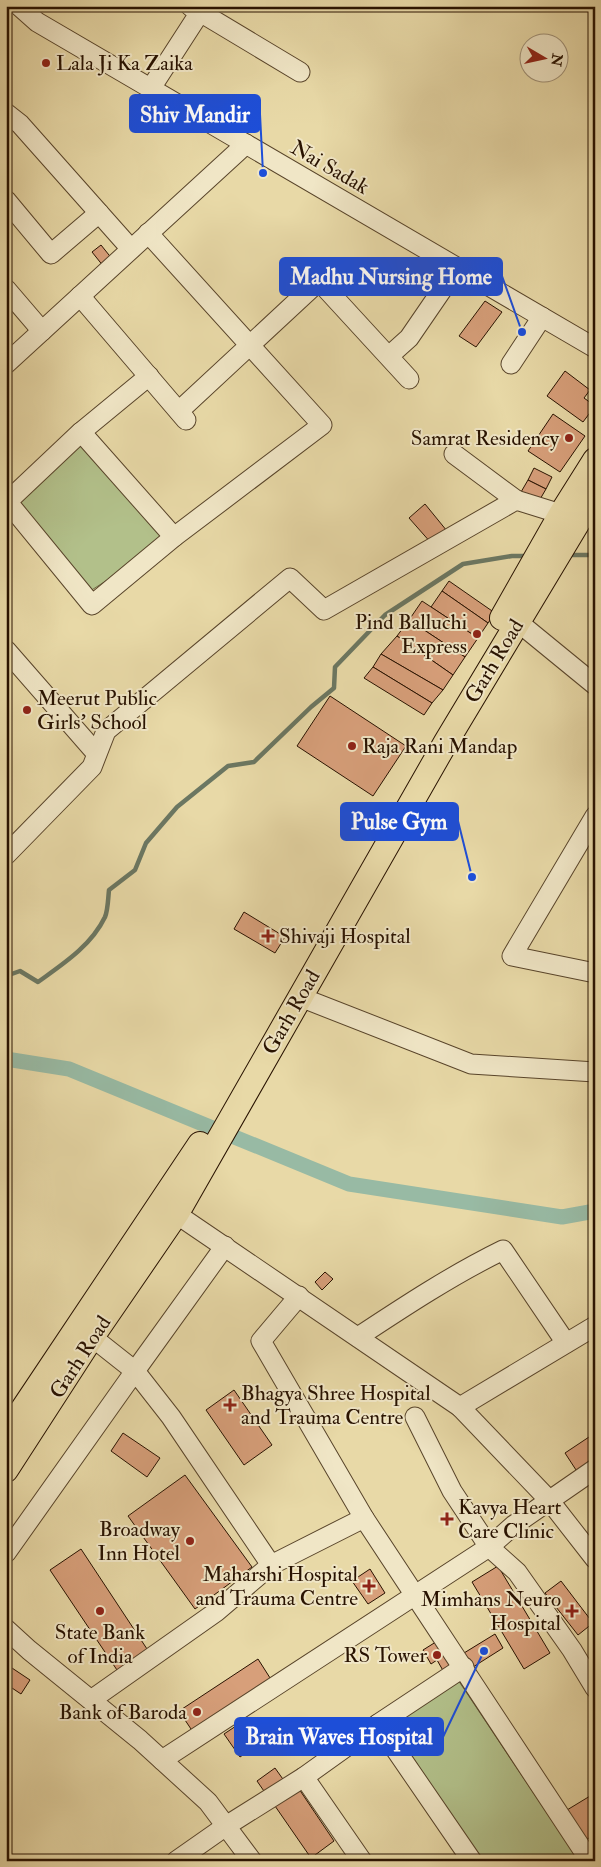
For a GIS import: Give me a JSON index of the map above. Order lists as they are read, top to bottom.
{
  "streets": {
    "main road": ["Garh Road"],
    "street": ["Nai Sadak"]
  },
  "places": {
    "other": [
      "Lala Ji Ka Zaika",
      "Shiv Mandir",
      "Madhu Nursing Home",
      "Samrat Residency",
      "Pind Balluchi Express",
      "Meerut Public Girls' School",
      "Raja Rani Mandap",
      "Pulse Gym",
      "Broadway Inn Hotel",
      "State Bank of India",
      "Brain Waves Hospital",
      "RS Tower",
      "Bank of Baroda"
    ],
    "health": [
      "Shivaji Hospital",
      "Bhagya Shree Hospital and Trauma Centre",
      "Kavya Heart Care Clinic",
      "Maharshi Hospital and Trauma Centre",
      "Mimhans Neuro Hospital"
    ]
  },
  "north": "right"
}
